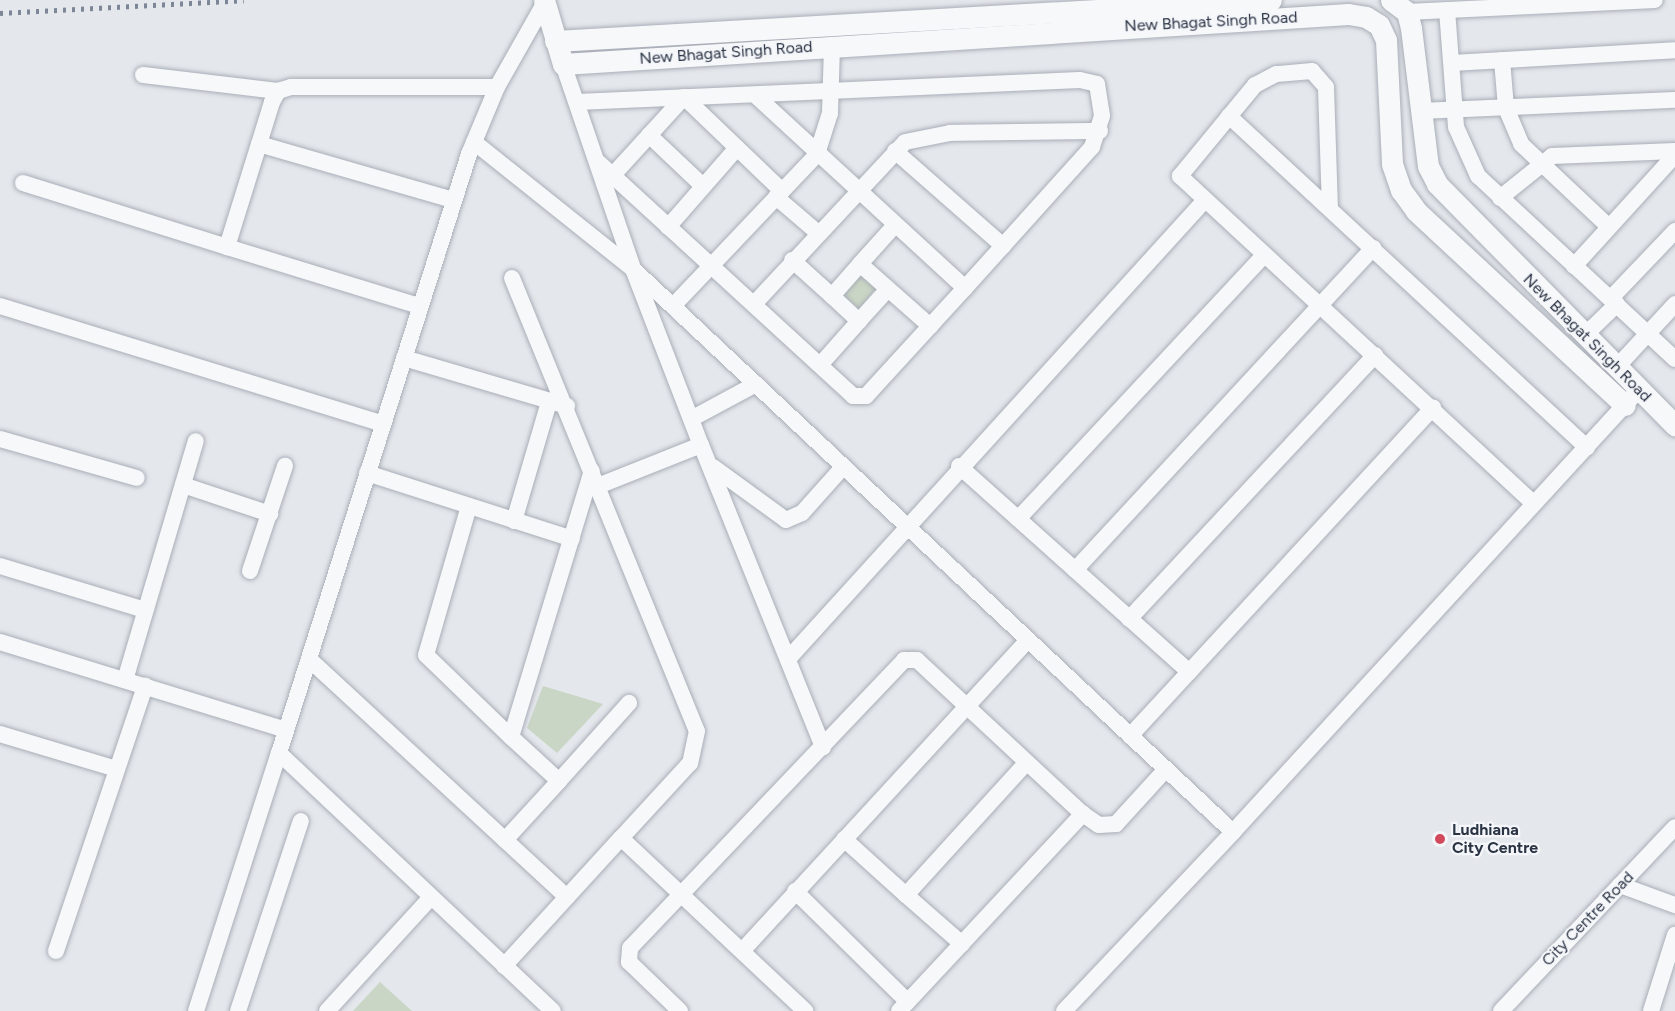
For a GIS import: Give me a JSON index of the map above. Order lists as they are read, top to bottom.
{
  "streets": {
    "street": ["New Bhagat Singh Road", "City Centre Road"]
  },
  "places": ["Ludhiana City Centre"]
}
